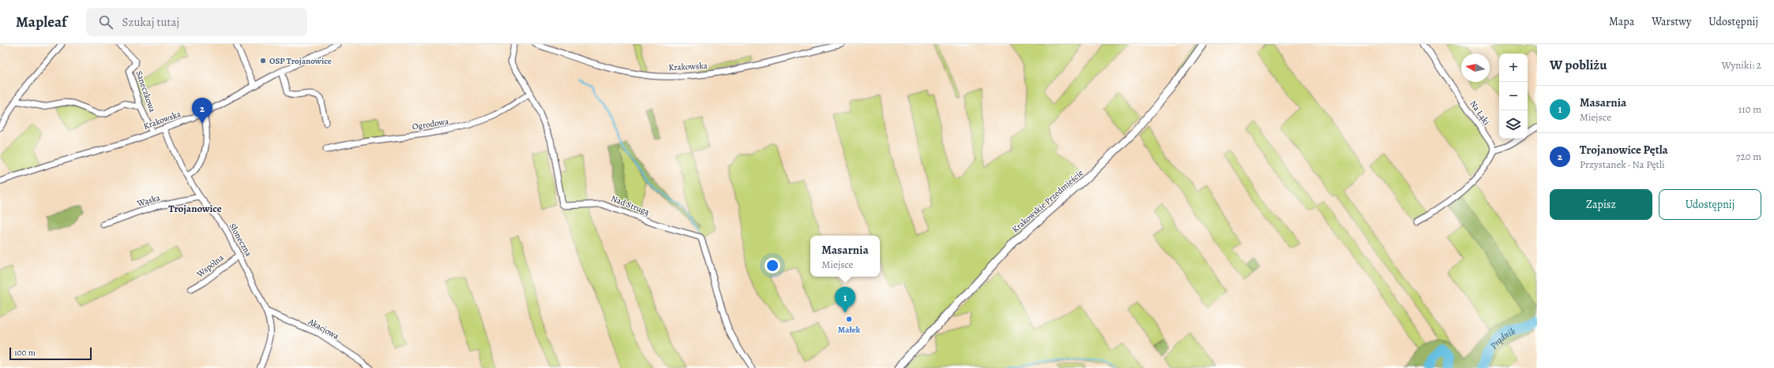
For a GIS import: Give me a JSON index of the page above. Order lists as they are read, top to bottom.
{
  "streets": {
    "main road": ["Krakowskie Przedmieście"],
    "street": [
      "Krakowska",
      "Saneczkowa",
      "Na Łąki",
      "Ogrodowa",
      "Wąska",
      "Nad Strugą",
      "Słoneczna",
      "Wspólna",
      "Akacjowa"
    ]
  },
  "crossings": [
    ["Krakowska", "Saneczkowa"],
    ["Krakowska", "Słoneczna"],
    ["Ogrodowa", "Nad Strugą"],
    ["Wąska", "Słoneczna"],
    ["Słoneczna", "Wspólna"],
    ["Słoneczna", "Akacjowa"]
  ],
  "districts": ["Trojanowice"],
  "water": ["Prądnik"],
  "places": ["OSP Trojanowice", "Małek"],
  "scale_bar": "100 m",
  "north": "left",
  "page": {
    "header": "Mapleaf",
    "search": "Szukaj tutaj",
    "nav": ["Mapa", "Warstwy", "Udostępnij"],
    "heading": ["W pobliżu", "Wyniki: 2"],
    "map_buttons": ["+", "−"],
    "list": [
      {
        "mark": "1",
        "name": "Masarnia",
        "note": "Miejsce",
        "value": "110 m"
      },
      {
        "mark": "2",
        "name": "Trojanowice Pętla",
        "note": "Przystanek · Na Pętli",
        "value": "720 m"
      }
    ],
    "pins": ["2", "1"],
    "buttons": ["Zapisz", "Udostępnij"],
    "popup": ["Masarnia", "Miejsce"],
    "scale": "100 m"
  }
}
